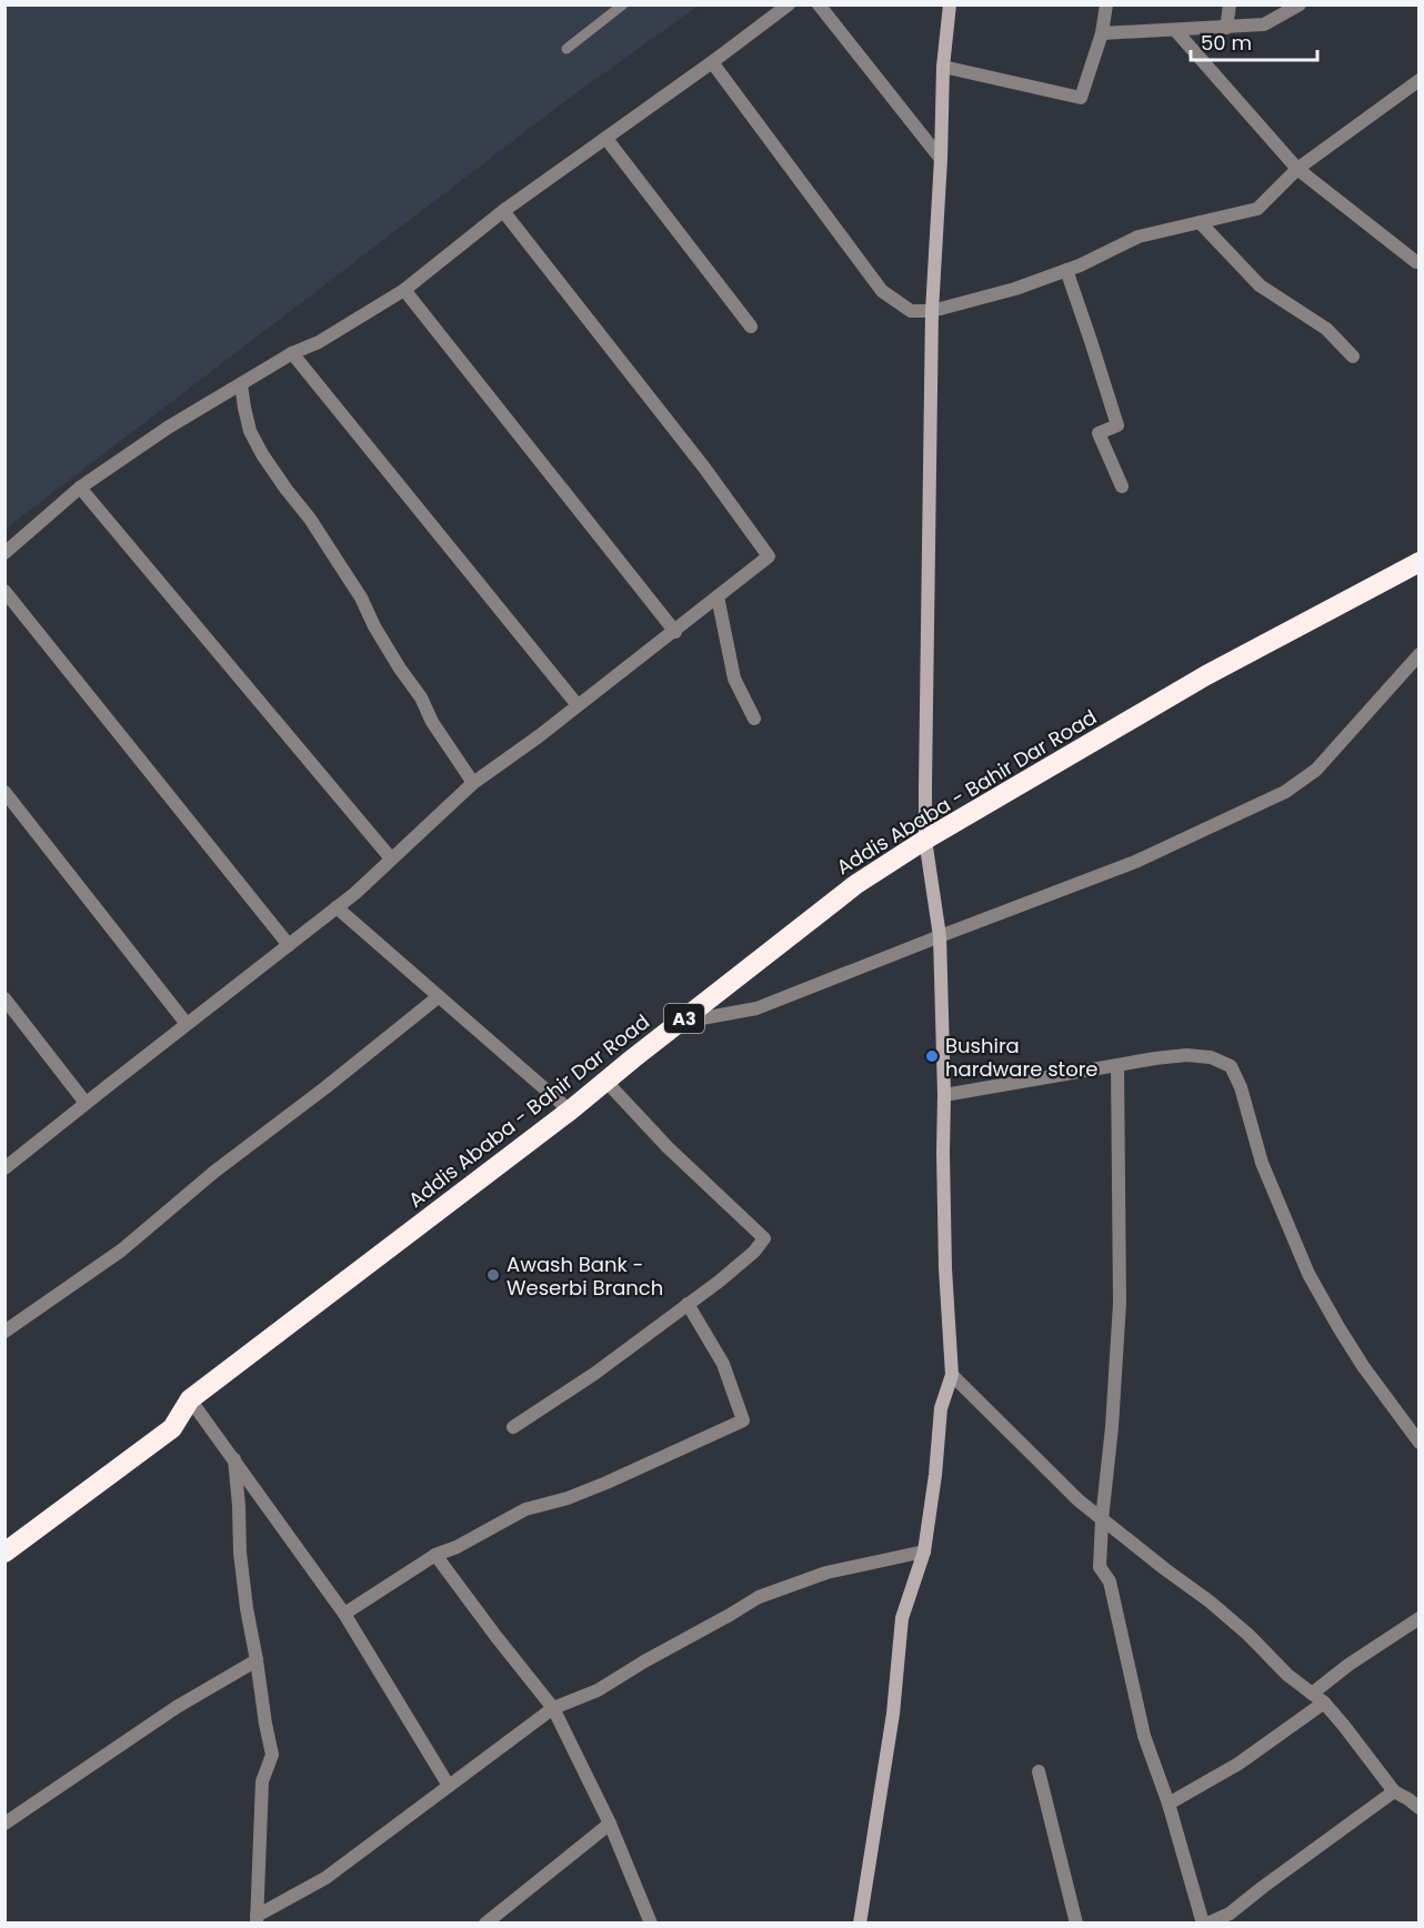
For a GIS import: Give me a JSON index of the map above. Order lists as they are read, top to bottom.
{
  "streets": {
    "highway": ["Addis Ababa - Bahir Dar Road", "A3"]
  },
  "places": ["Bushira hardware store", "Awash Bank - Weserbi Branch"],
  "scale_bar": "50 m"
}
